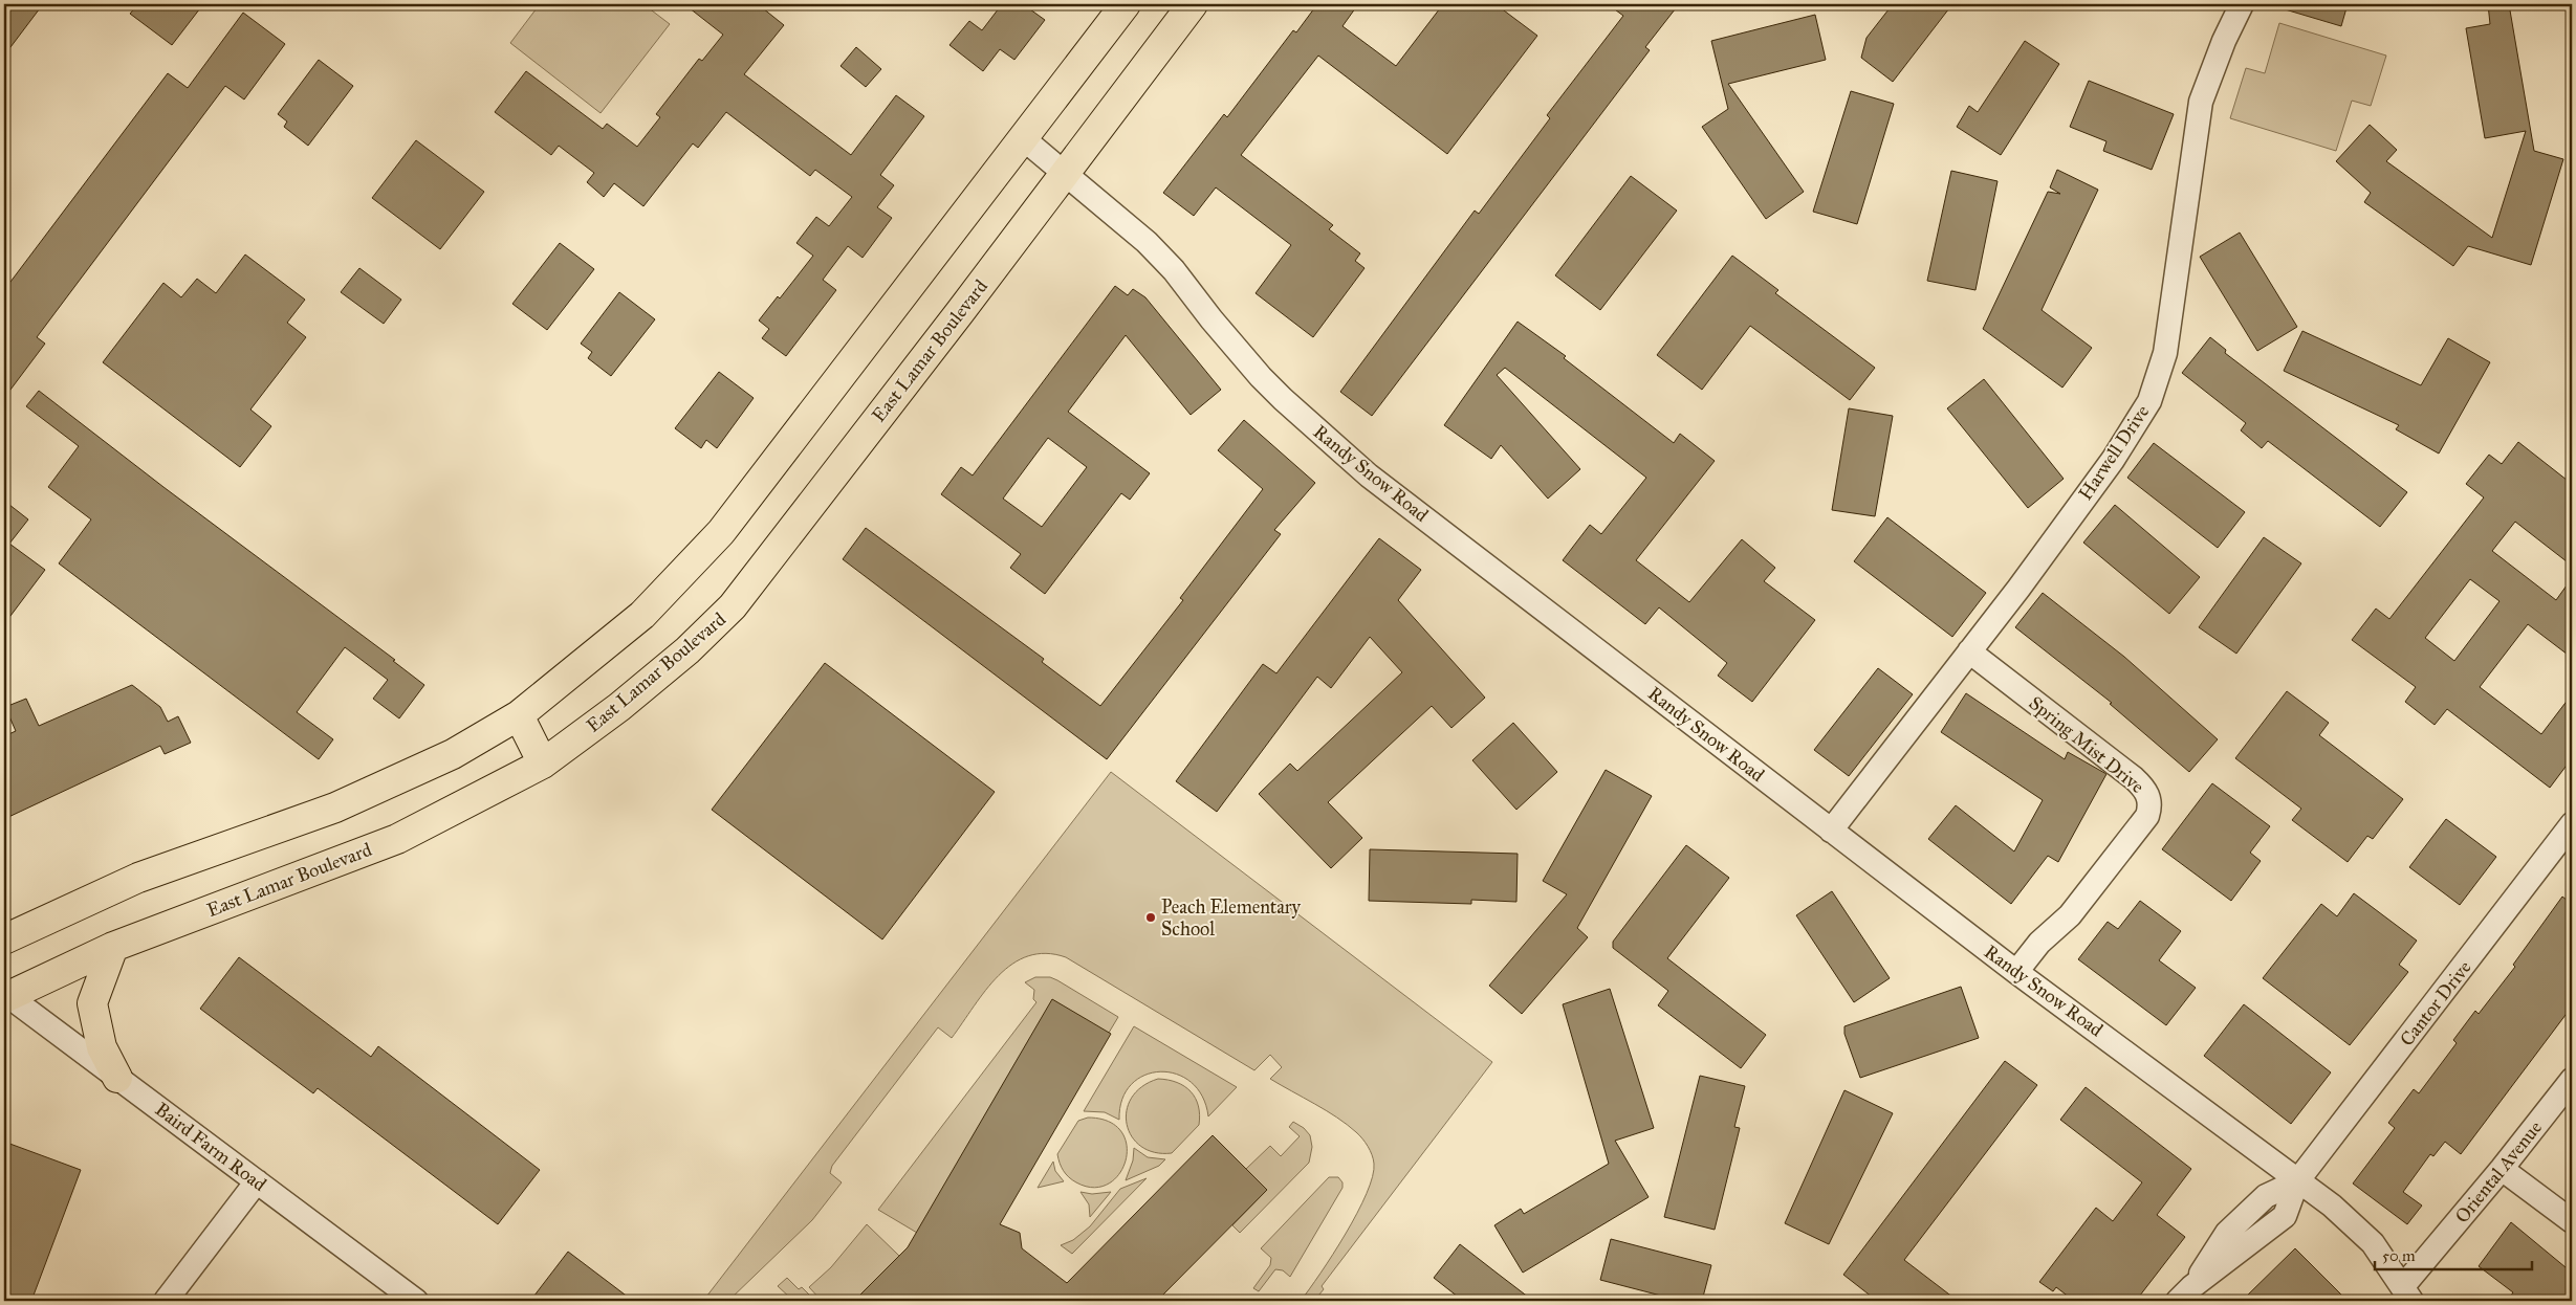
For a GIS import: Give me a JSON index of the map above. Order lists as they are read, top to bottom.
{
  "streets": {
    "main road": ["East Lamar Boulevard"],
    "street": [
      "Harwell Drive",
      "Randy Snow Road",
      "Spring Mist Drive",
      "Cantor Drive",
      "Baird Farm Road",
      "Oriental Avenue"
    ]
  },
  "crossings": [
    ["East Lamar Boulevard", "Randy Snow Road"],
    ["East Lamar Boulevard", "Baird Farm Road"],
    ["Harwell Drive", "Randy Snow Road"],
    ["Harwell Drive", "Spring Mist Drive"],
    ["Randy Snow Road", "Spring Mist Drive"],
    ["Randy Snow Road", "Cantor Drive"],
    ["Randy Snow Road", "Oriental Avenue"]
  ],
  "places": ["Peach Elementary School"],
  "scale_bar": "50 m"
}
